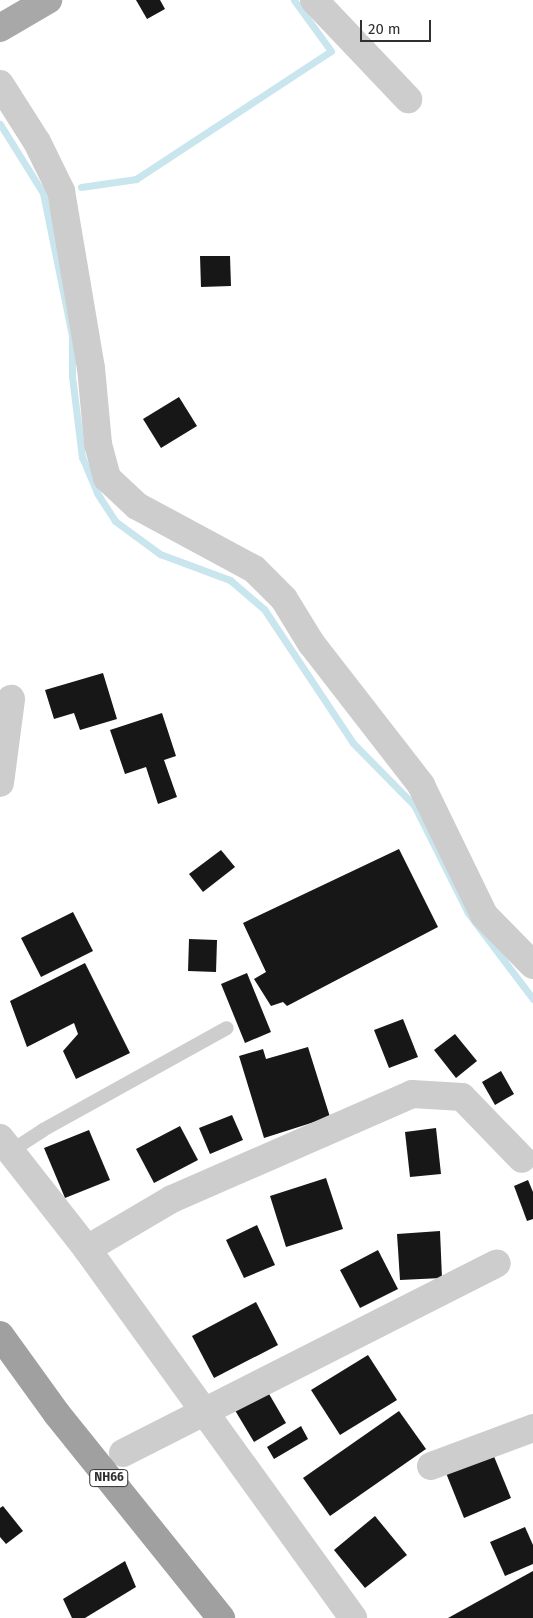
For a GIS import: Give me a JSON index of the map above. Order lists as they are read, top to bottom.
{
  "streets": {
    "highway": ["NH66"]
  },
  "scale_bar": "20 m"
}
